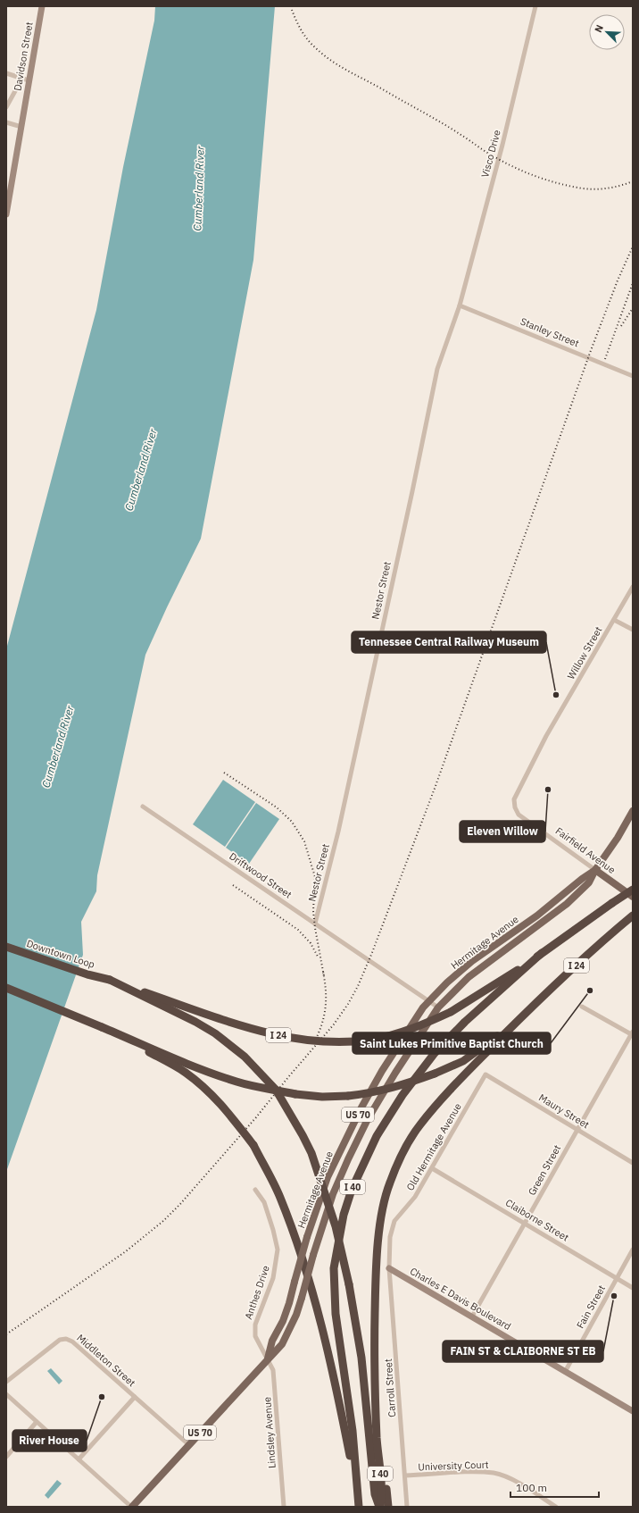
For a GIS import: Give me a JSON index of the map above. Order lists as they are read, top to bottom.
{
  "streets": {
    "highway": ["Downtown Loop", "I 24", "I 40"],
    "main road": ["Fairfield Avenue", "Hermitage Avenue", "US 70"],
    "street": [
      "Davidson Street",
      "Visco Drive",
      "Stanley Street",
      "Nestor Street",
      "Willow Street",
      "Driftwood Street",
      "Maury Street",
      "Old Hermitage Avenue",
      "Green Street",
      "Claiborne Street",
      "Anthes Drive",
      "Charles E Davis Boulevard",
      "Fain Street",
      "Middleton Street",
      "Carroll Street",
      "Lindsley Avenue",
      "University Court"
    ]
  },
  "crossings": [
    ["Visco Drive", "Stanley Street"],
    ["Visco Drive", "Nestor Street"],
    ["Stanley Street", "Nestor Street"],
    ["Nestor Street", "Driftwood Street"],
    ["Willow Street", "Fairfield Avenue"],
    ["Fairfield Avenue", "Hermitage Avenue"],
    ["Driftwood Street", "Hermitage Avenue"],
    ["Hermitage Avenue", "Anthes Drive"],
    ["Hermitage Avenue", "Middleton Street"],
    ["Hermitage Avenue", "Lindsley Avenue"],
    ["Downtown Loop", "I 24"],
    ["I 24", "I 40"],
    ["Maury Street", "Old Hermitage Avenue"],
    ["Maury Street", "Green Street"],
    ["Old Hermitage Avenue", "Claiborne Street"],
    ["Old Hermitage Avenue", "Charles E Davis Boulevard"],
    ["Old Hermitage Avenue", "Carroll Street"],
    ["Green Street", "Claiborne Street"],
    ["Green Street", "Charles E Davis Boulevard"],
    ["Claiborne Street", "Fain Street"],
    ["Anthes Drive", "Lindsley Avenue"],
    ["Charles E Davis Boulevard", "Fain Street"],
    ["Charles E Davis Boulevard", "Carroll Street"],
    ["Carroll Street", "University Court"]
  ],
  "water": ["Cumberland River"],
  "places": [
    "Tennessee Central Railway Museum",
    "Eleven Willow",
    "Saint Lukes Primitive Baptist Church",
    "FAIN ST & CLAIBORNE ST EB",
    "River House"
  ],
  "scale_bar": "100 m",
  "north": "top left"
}
